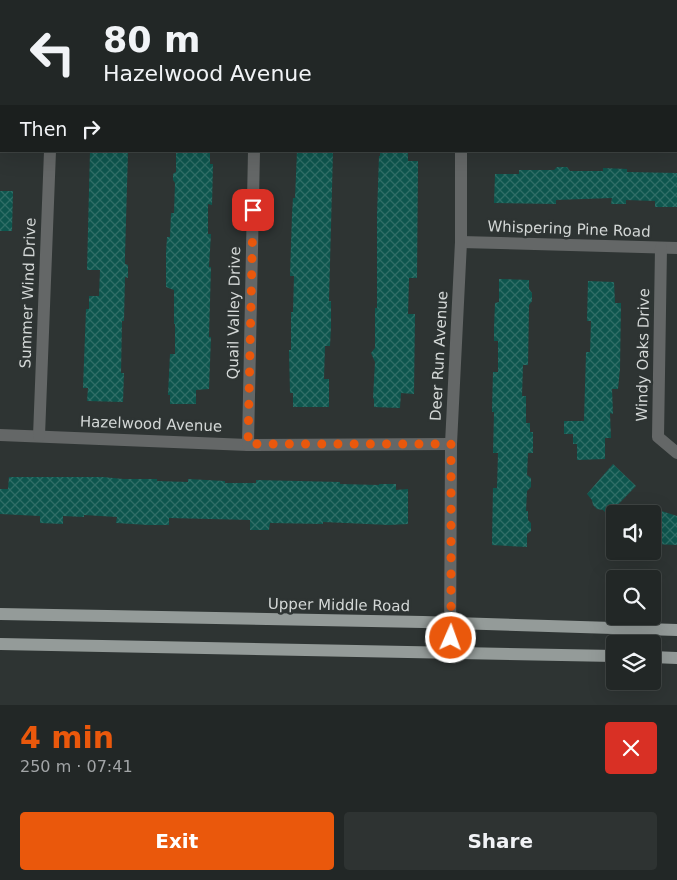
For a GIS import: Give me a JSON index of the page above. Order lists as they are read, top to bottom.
{
  "streets": {
    "main road": ["Upper Middle Road"],
    "street": [
      "Whispering Pine Road",
      "Summer Wind Drive",
      "Quail Valley Drive",
      "Windy Oaks Drive",
      "Deer Run Avenue",
      "Hazelwood Avenue"
    ]
  },
  "crossings": [
    ["Whispering Pine Road", "Windy Oaks Drive"],
    ["Whispering Pine Road", "Deer Run Avenue"],
    ["Summer Wind Drive", "Hazelwood Avenue"],
    ["Quail Valley Drive", "Hazelwood Avenue"],
    ["Deer Run Avenue", "Hazelwood Avenue"],
    ["Deer Run Avenue", "Upper Middle Road"]
  ],
  "page": {
    "turn": ["80 m", "Hazelwood Avenue"],
    "then": "Then",
    "heading": ["4 min", "250 m · 07:41"],
    "buttons": ["Exit", "Share"]
  }
}
